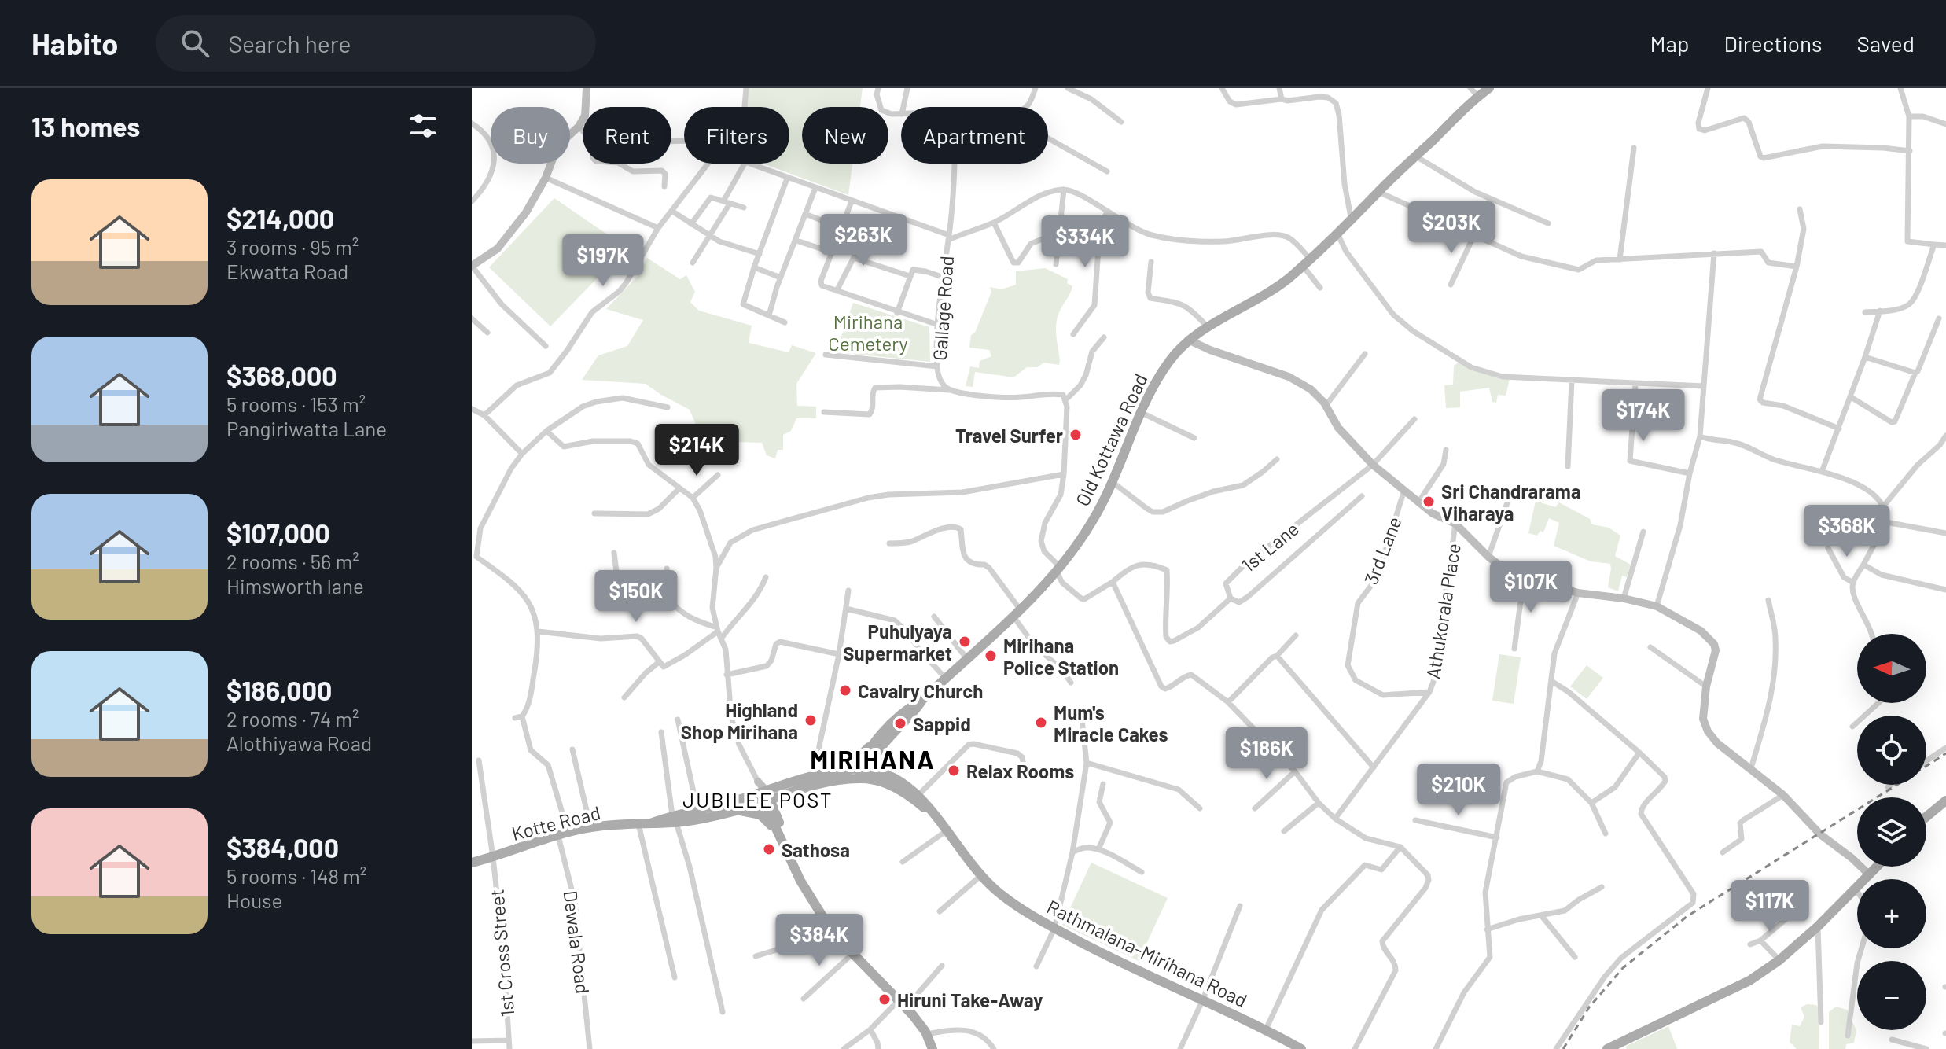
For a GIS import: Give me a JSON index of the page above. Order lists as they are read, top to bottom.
{
  "streets": {
    "main road": ["Old Kottawa Road", "Kotte Road", "Rathmalana-Mirihana Road"],
    "street": [
      "Gallage Road",
      "1st Lane",
      "3rd Lane",
      "Athukorala Place",
      "Dewala Road",
      "1st Cross Street"
    ]
  },
  "crossings": [
    ["Old Kottawa Road", "Rathmalana-Mirihana Road"],
    ["3rd Lane", "Athukorala Place"],
    ["Kotte Road", "Dewala Road"],
    ["Kotte Road", "1st Cross Street"]
  ],
  "districts": ["MIRIHANA", "JUBILEE POST"],
  "parks": ["Mirihana Cemetery"],
  "places": [
    "Travel Surfer",
    "Sri Chandrarama Viharaya",
    "Puhulyaya Supermarket",
    "Mirihana Police Station",
    "Cavalry Church",
    "Highland Shop Mirihana",
    "Mum's Miracle Cakes",
    "Sappid",
    "Relax Rooms",
    "Sathosa",
    "Hiruni Take-Away"
  ],
  "north": "left",
  "page": {
    "header": "Habito",
    "search": "Search here",
    "nav": ["Map", "Directions", "Saved"],
    "heading": "13 homes",
    "chip": [
      "Buy",
      "Rent",
      "Filters",
      "New",
      "Apartment"
    ],
    "list": [
      {
        "name": "$214,000",
        "note": "3 rooms · 95 m² · Ekwatta Road"
      },
      {
        "name": "$368,000",
        "note": "5 rooms · 153 m² · Pangiriwatta Lane"
      },
      {
        "name": "$107,000",
        "note": "2 rooms · 56 m² · Himsworth lane"
      },
      {
        "name": "$186,000",
        "note": "2 rooms · 74 m² · Alothiyawa Road"
      },
      {
        "name": "$384,000",
        "note": "5 rooms · 148 m² · House"
      }
    ],
    "price": [
      "$203K",
      "$263K",
      "$334K",
      "$197K",
      "$174K",
      "$214K",
      "$368K",
      "$107K",
      "$150K",
      "$186K",
      "$210K",
      "$117K",
      "$384K"
    ],
    "map_buttons": ["+", "−"]
  }
}
